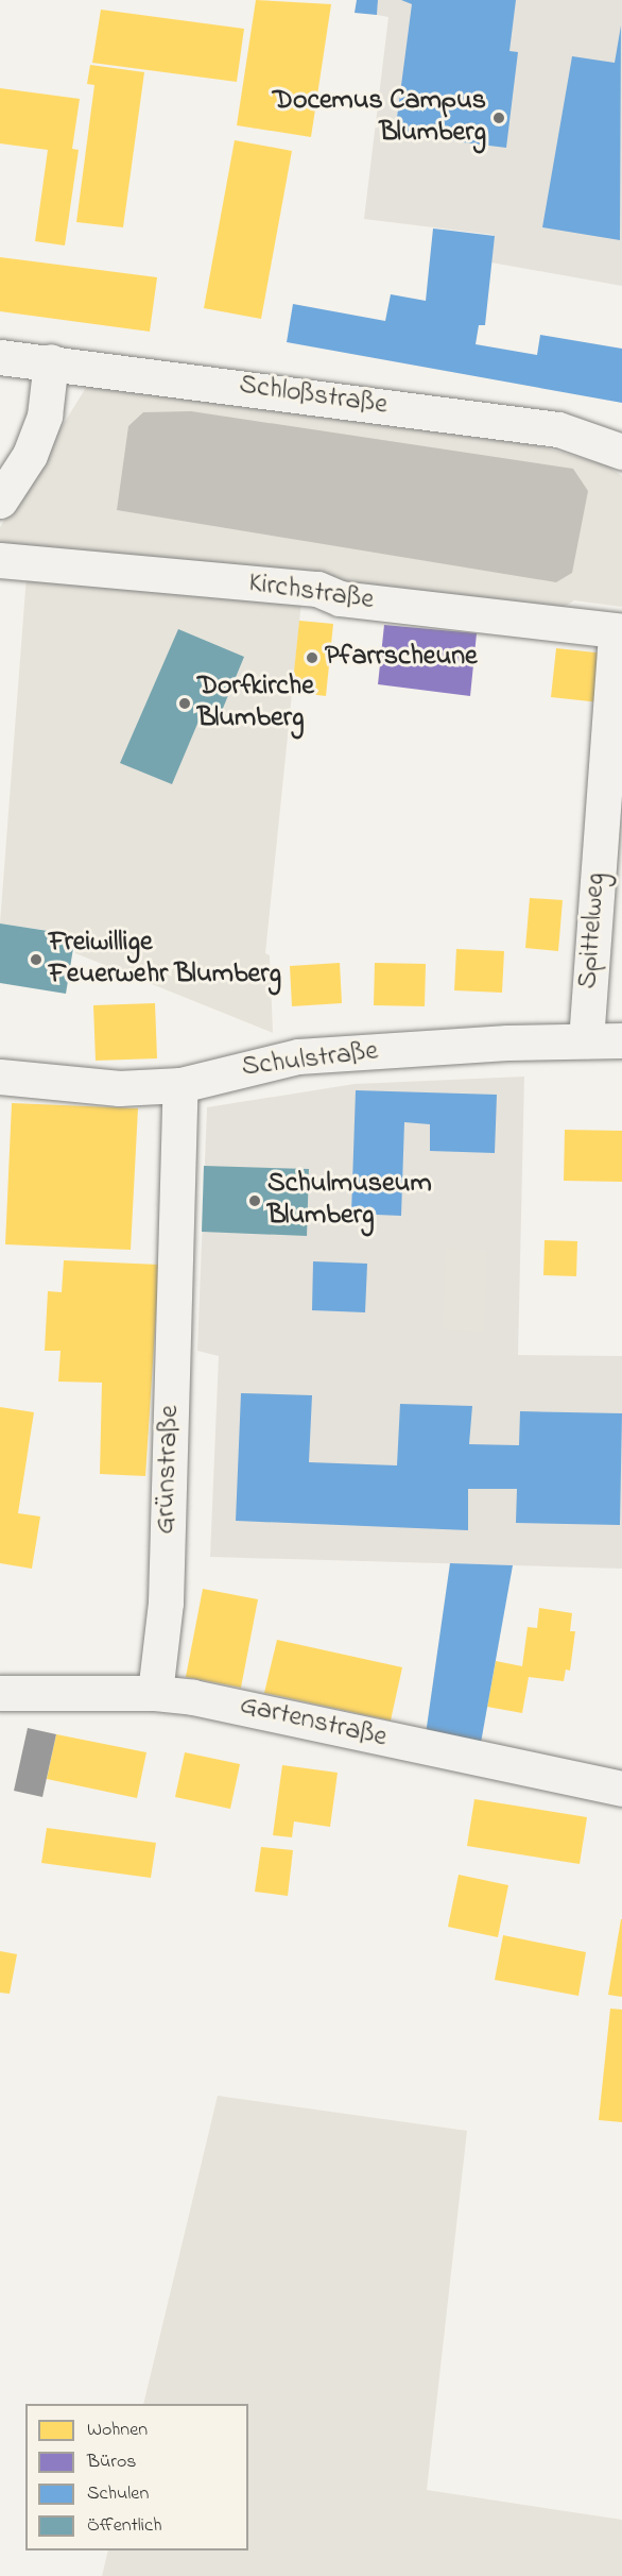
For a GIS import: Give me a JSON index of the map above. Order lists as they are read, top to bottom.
{
  "streets": {
    "street": [
      "Schloßstraße",
      "Kirchstraße",
      "Spittelweg",
      "Schulstraße",
      "Grünstraße",
      "Gartenstraße"
    ]
  },
  "crossings": [
    ["Kirchstraße", "Spittelweg"],
    ["Spittelweg", "Schulstraße"],
    ["Schulstraße", "Grünstraße"],
    ["Grünstraße", "Gartenstraße"]
  ],
  "places": [
    "Docemus Campus Blumberg",
    "Pfarrscheune",
    "Dorfkirche Blumberg",
    "Freiwillige Feuerwehr Blumberg",
    "Schulmuseum Blumberg"
  ],
  "legend": [
    "Wohnen",
    "Büros",
    "Schulen",
    "Öffentlich"
  ]
}
